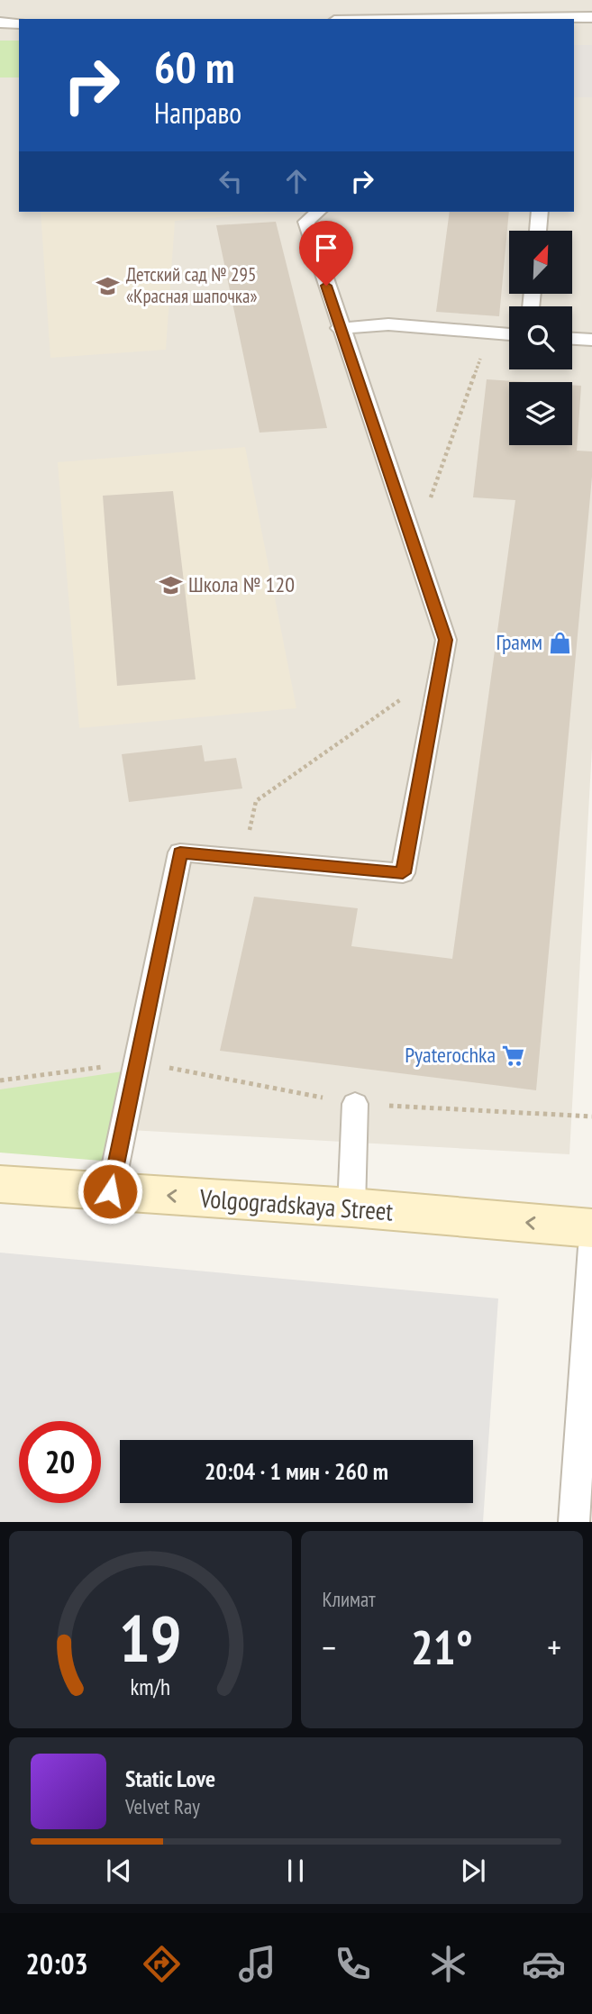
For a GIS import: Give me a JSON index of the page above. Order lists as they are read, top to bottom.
{
  "streets": {
    "main road": ["Volgogradskaya Street"]
  },
  "one_way": ["Volgogradskaya Street"],
  "places": {
    "school or university": ["Детский сад № 295 «Красная шапочка»", "Школа № 120"],
    "shop": ["Грамм"],
    "supermarket": ["Pyaterochka"]
  },
  "north": "top right",
  "page": {
    "turn": ["60 m", "Направо"],
    "limit": "20",
    "trip": "20:04 · 1 мин · 260 m",
    "tile": "Климат",
    "heat": ["−", "21°", "+"],
    "song": ["Static Love", "Velvet Ray"],
    "tabs": "20:03",
    "gauge": ["19", "km/h"]
  }
}
